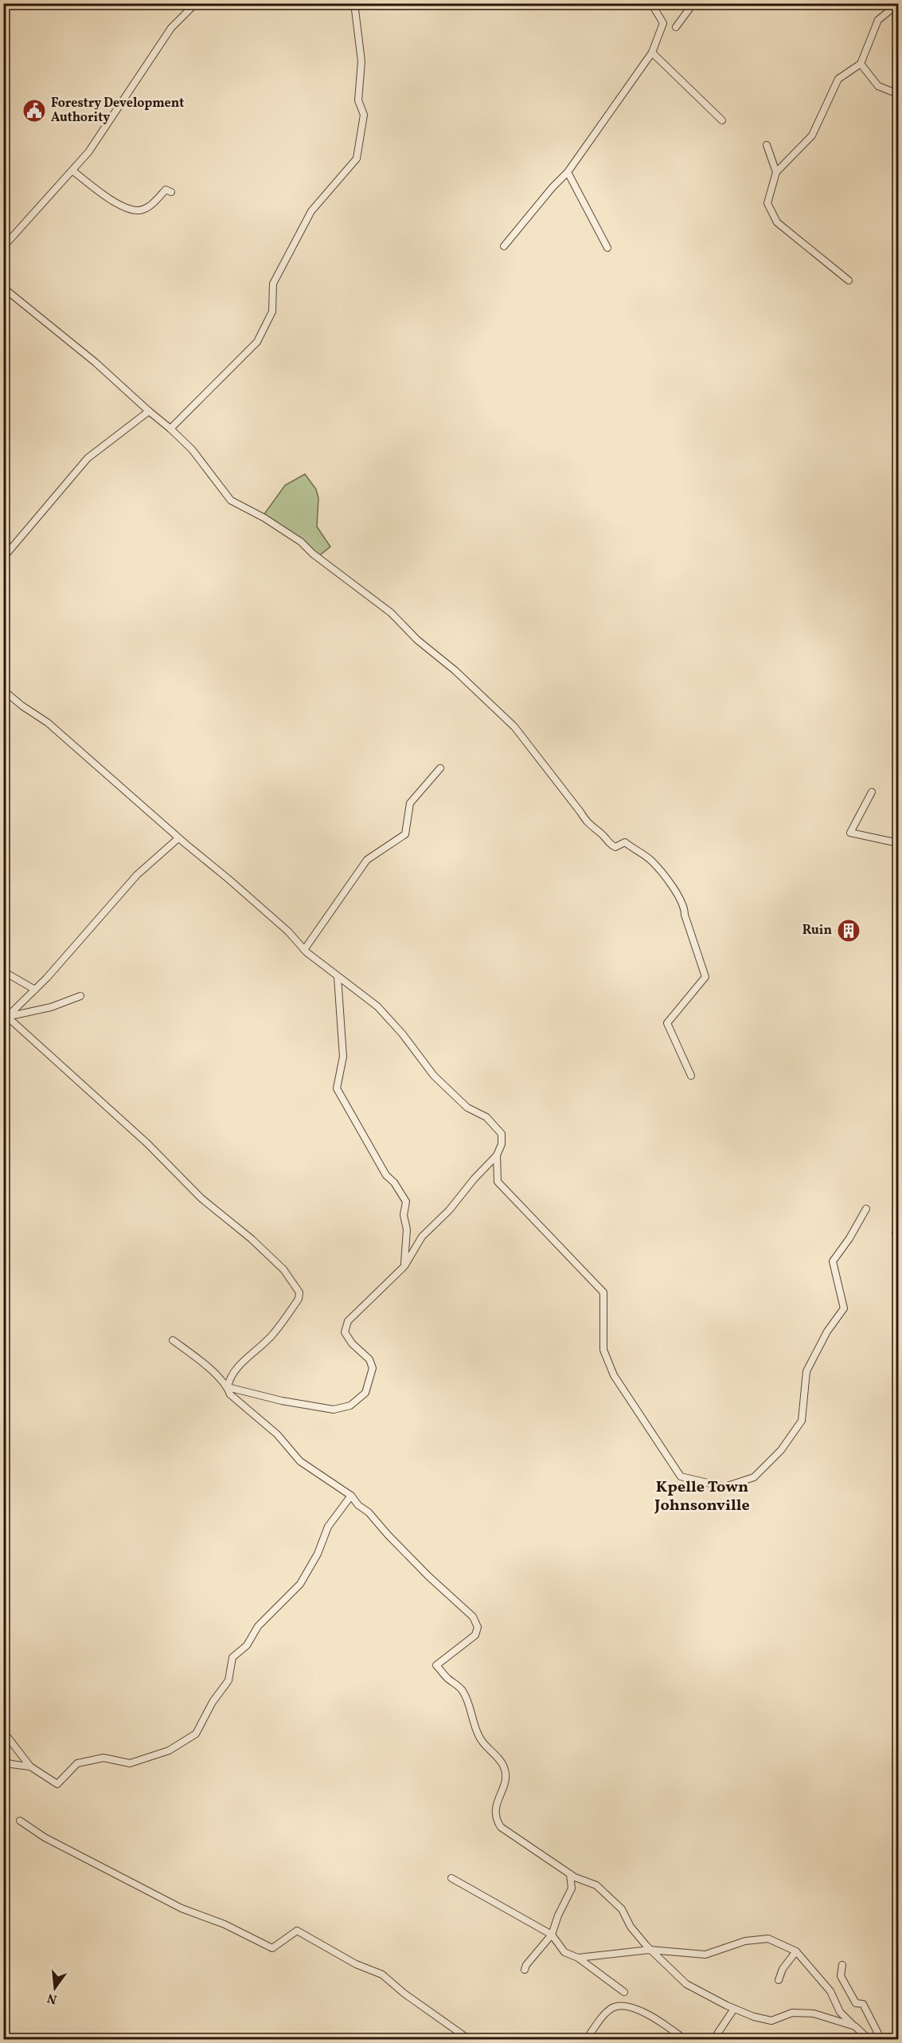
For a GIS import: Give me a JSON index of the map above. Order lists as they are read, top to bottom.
{
  "districts": ["Kpelle Town Johnsonville"],
  "places": {
    "public building": ["Forestry Development Authority"],
    "building": ["Ruin"]
  },
  "north": "bottom"
}
